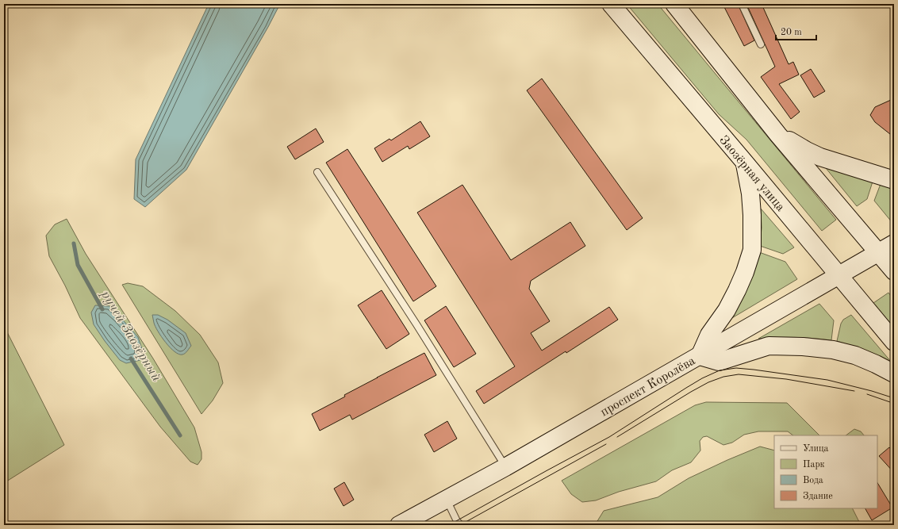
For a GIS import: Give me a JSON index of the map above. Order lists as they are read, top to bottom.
{
  "streets": {
    "main road": ["Заозёрная улица", "проспект Королёва"]
  },
  "crossings": [
    ["Заозёрная улица", "проспект Королёва"]
  ],
  "water": ["ручей Заозёрный"],
  "legend": [
    "Улица",
    "Парк",
    "Вода",
    "Здание"
  ],
  "scale_bar": "20 m"
}
